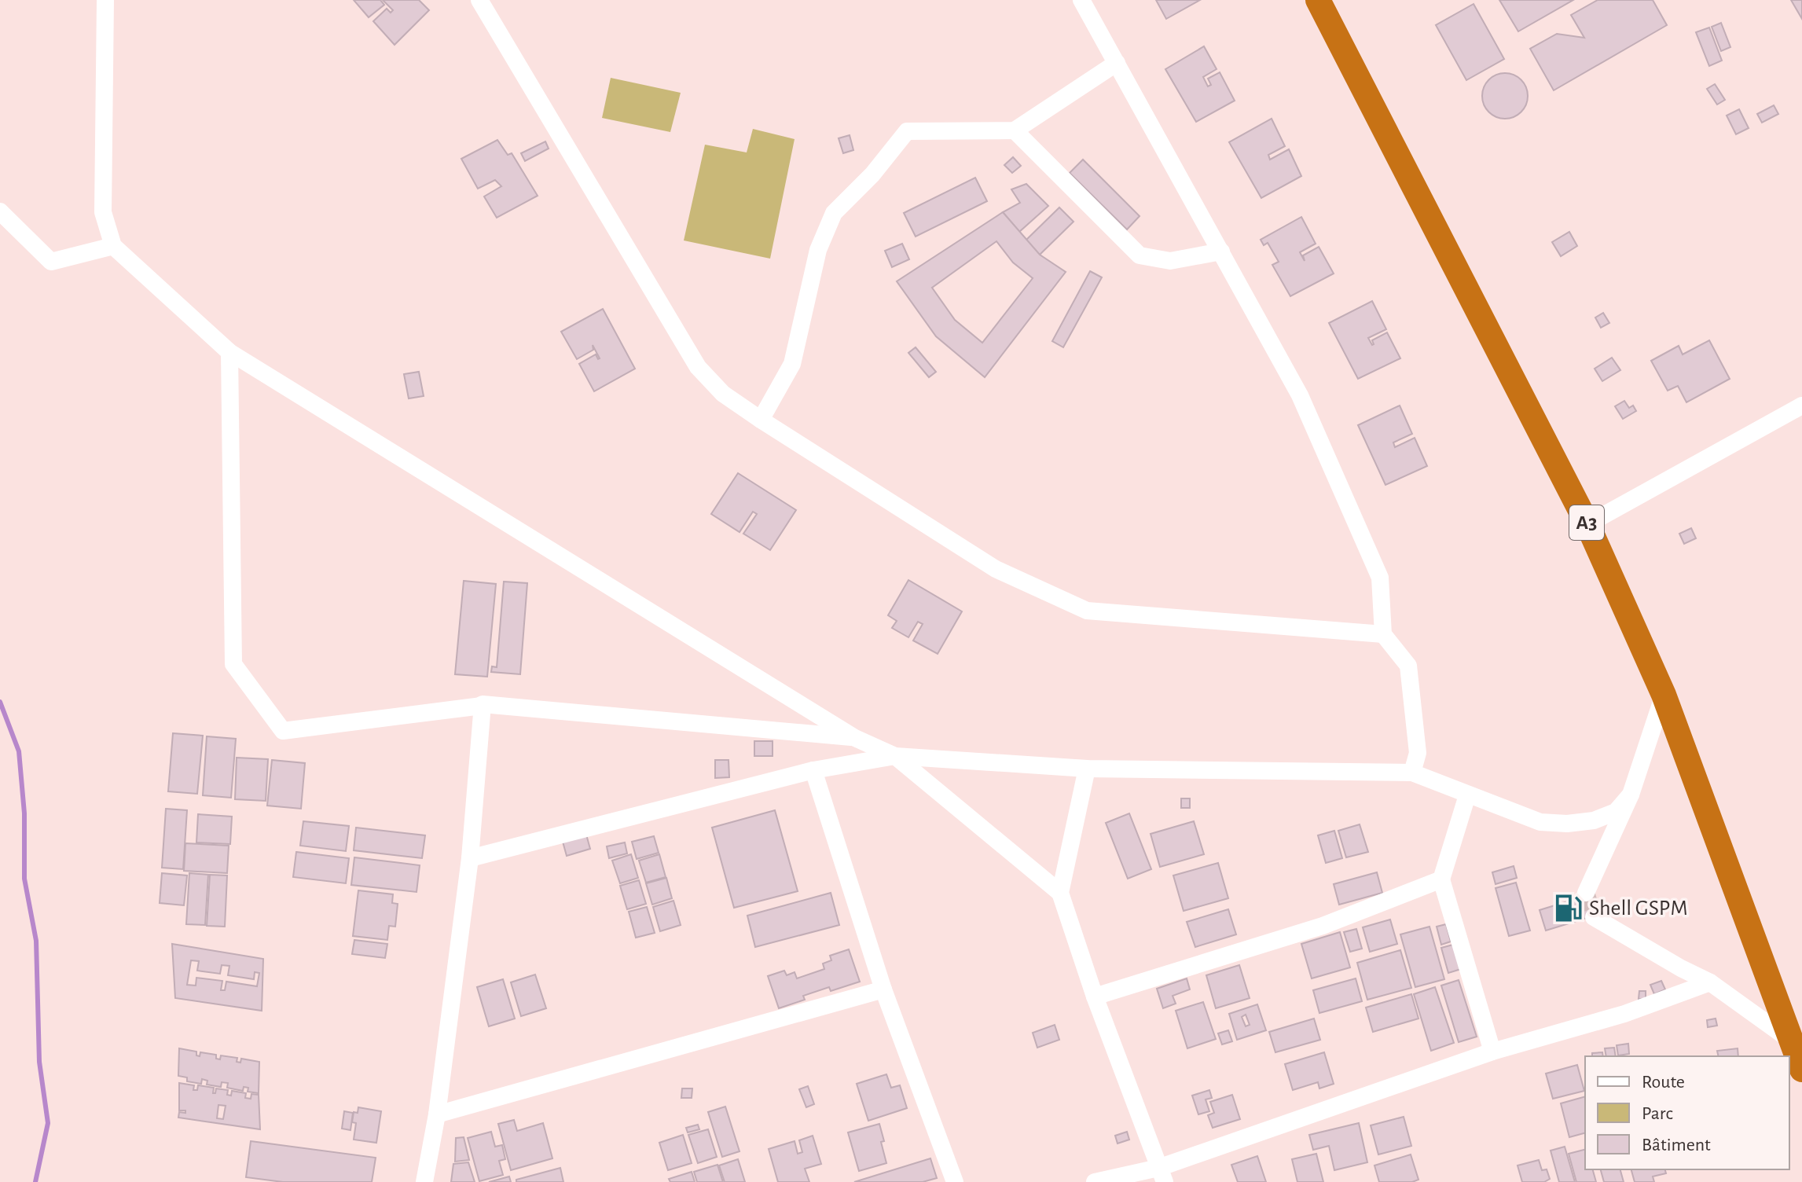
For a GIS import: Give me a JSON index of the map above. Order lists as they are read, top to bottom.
{
  "streets": {
    "highway": ["A3"]
  },
  "places": {
    "fuel station": ["Shell GSPM"]
  },
  "legend": ["Route", "Parc", "Bâtiment"]
}
